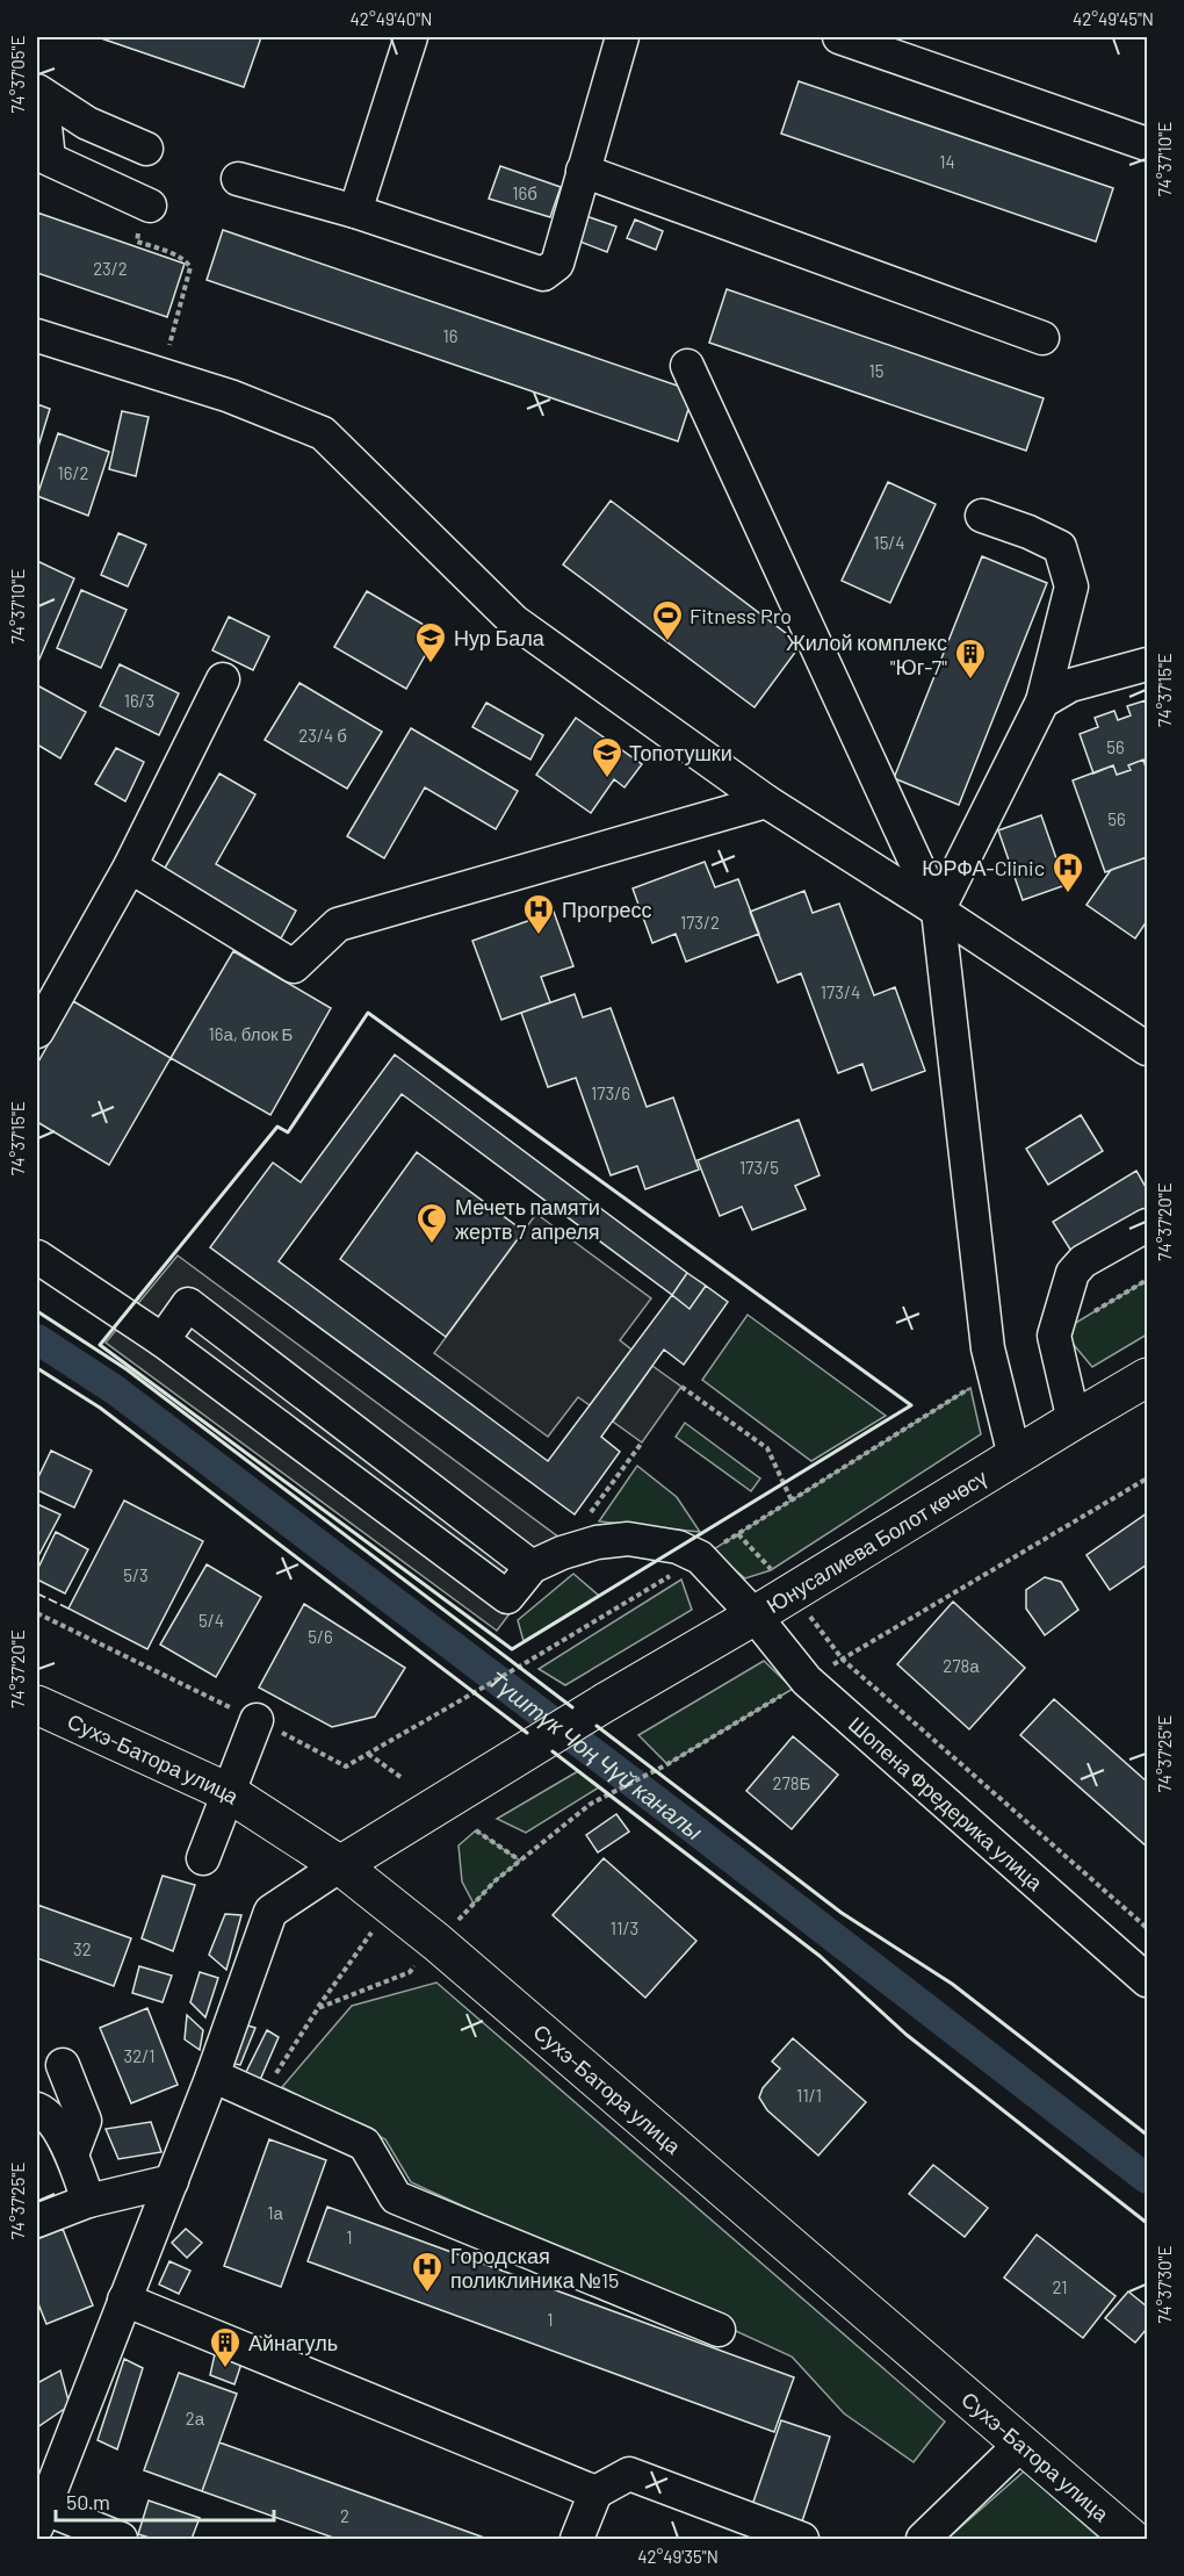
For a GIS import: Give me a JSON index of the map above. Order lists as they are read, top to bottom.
{
  "streets": {
    "main road": ["Юнусалиева Болот көчөсү", "Сухэ-Батора улица"],
    "street": ["Шопена Фредерика улица"]
  },
  "crossings": [
    ["Юнусалиева Болот көчөсү", "Сухэ-Батора улица"],
    ["Юнусалиева Болот көчөсү", "Шопена Фредерика улица"]
  ],
  "water": ["Түштүк Чоң Чүй каналы"],
  "places": {
    "sports": ["Fitness Pro"],
    "school or university": ["Нур Бала", "Топотушки"],
    "building": ["Жилой комплекс \"Юг-7\"", "Айнагуль"],
    "hospital": ["ЮРФА-Clinic", "Прогресс", "Городская поликлиника №15"],
    "mosque": ["Мечеть памяти жертв 7 апреля"]
  },
  "house_numbers": [
    "14",
    "16б",
    "23/2",
    "16",
    "15",
    "16/2",
    "15/4",
    "16/3",
    "23/4 б",
    "56",
    "56",
    "173/2",
    "173/4",
    "16а, блок Б",
    "173/6",
    "173/5",
    "5/3",
    "5/4",
    "5/6",
    "278а",
    "278Б",
    "11/3",
    "32",
    "32/1",
    "11/1",
    "1а",
    "1",
    "21",
    "1",
    "2а",
    "2"
  ],
  "scale_bar": "50 m",
  "coordinates": [
    "42°49'40\"N",
    "42°49'45\"N",
    "74°37'05\"E",
    "74°37'10\"E",
    "74°37'15\"E",
    "74°37'20\"E",
    "74°37'25\"E",
    "74°37'30\"E",
    "42°49'35\"N"
  ]
}
